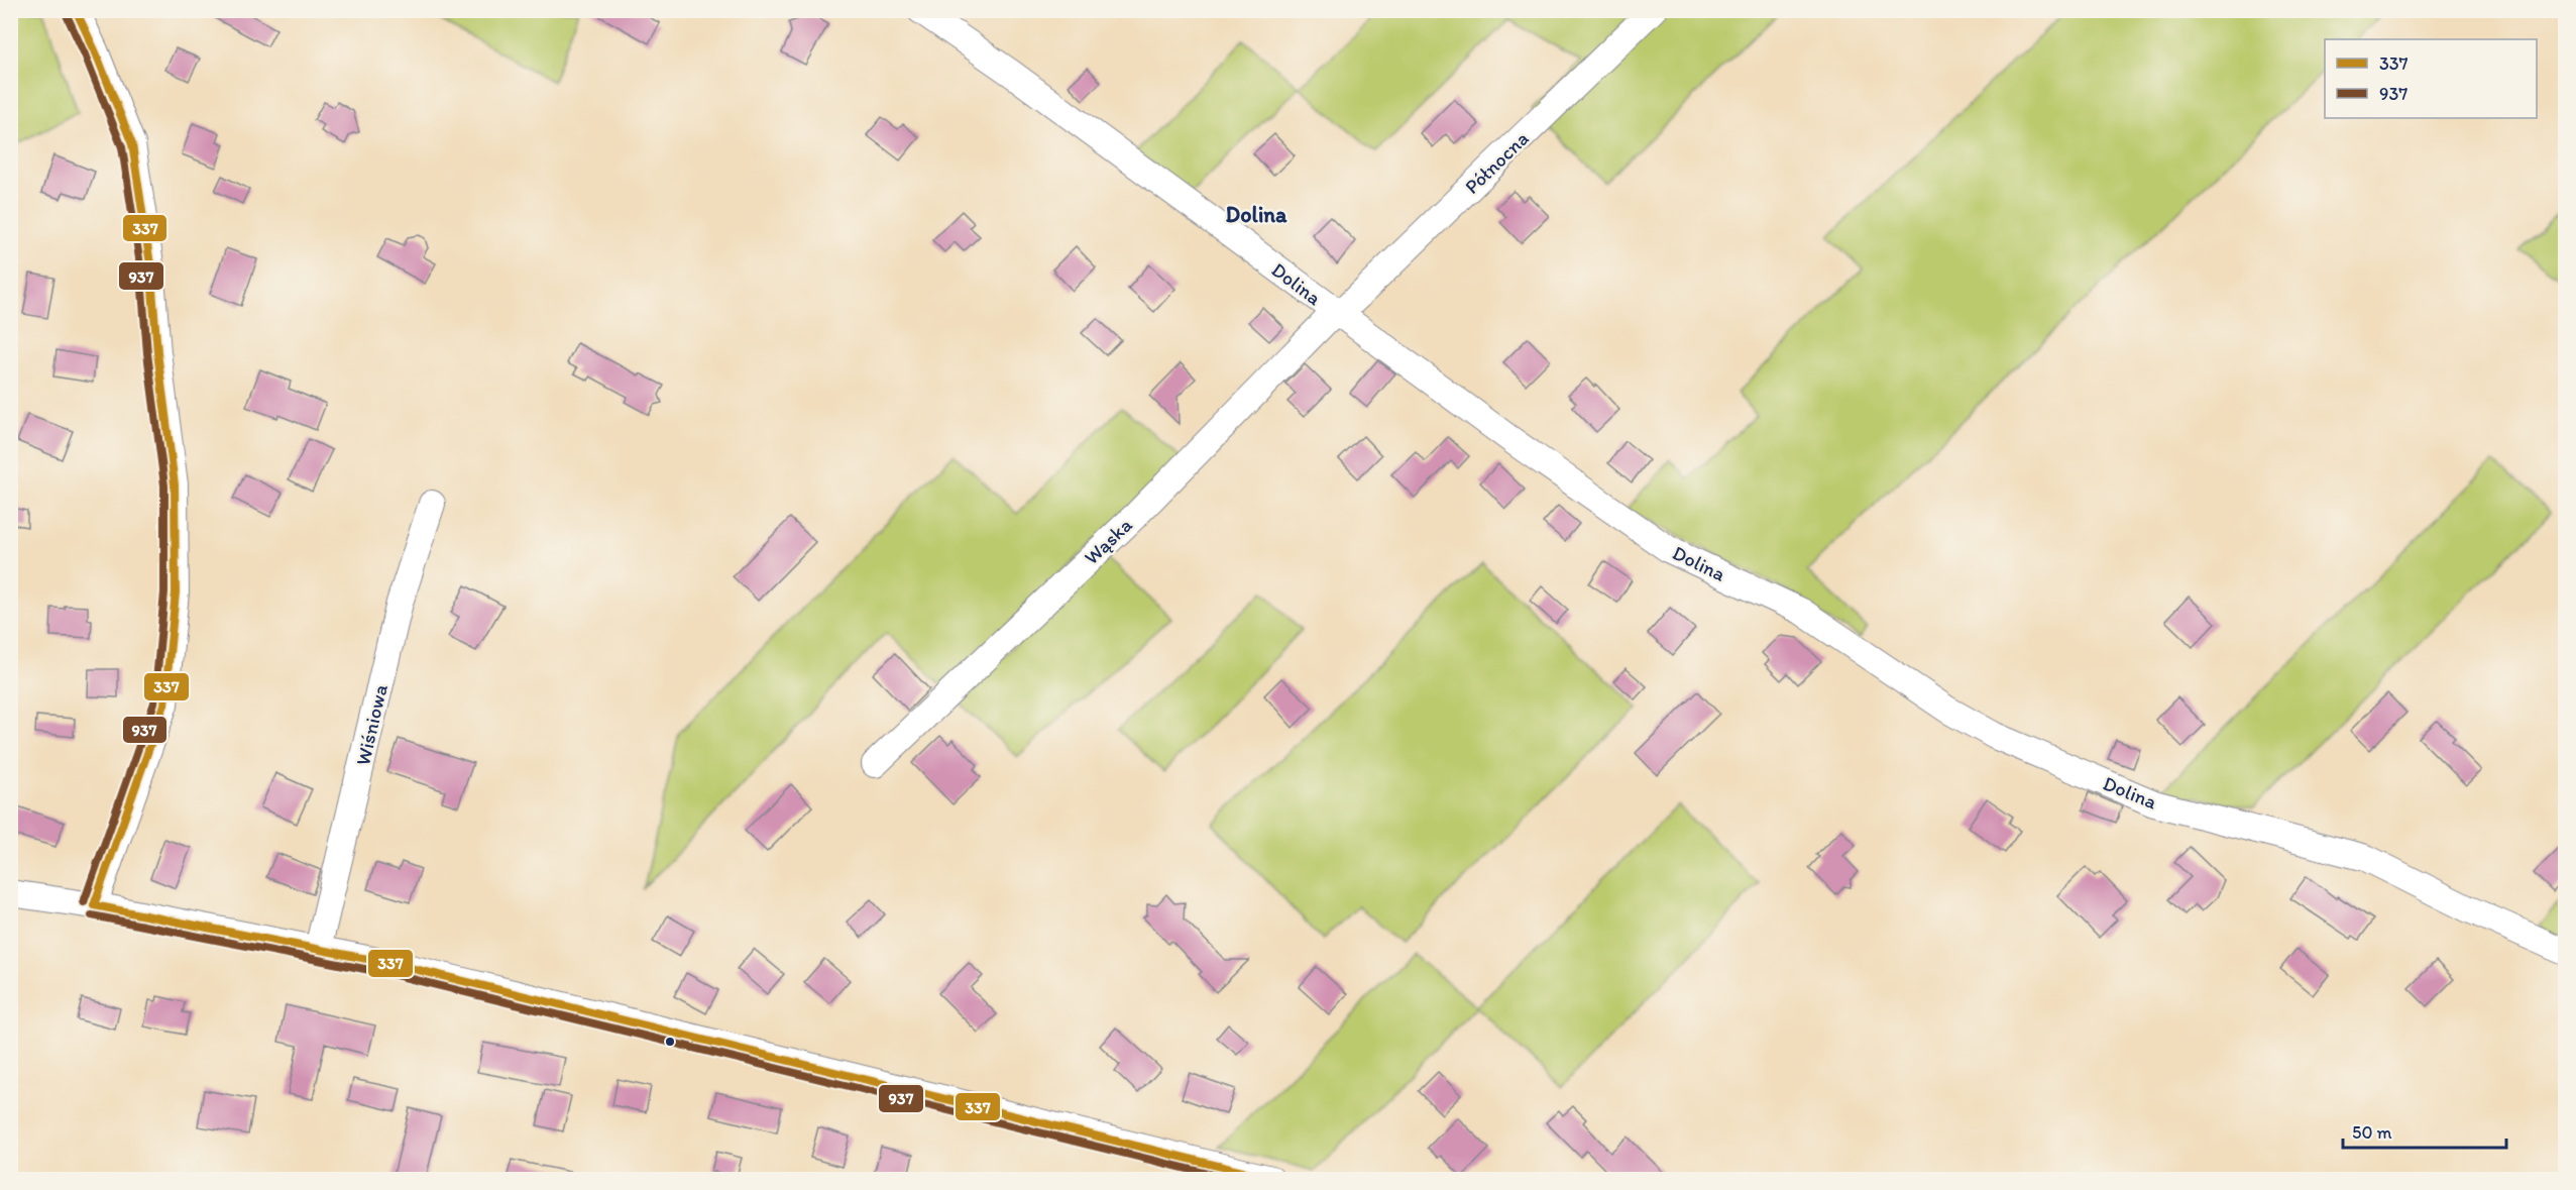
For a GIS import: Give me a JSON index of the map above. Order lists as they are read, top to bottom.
{
  "streets": {
    "street": [
      "Północna",
      "Dolina",
      "Wąska",
      "Wiśniowa"
    ]
  },
  "crossings": [
    ["Północna", "Dolina"],
    ["Północna", "Wąska"],
    ["Dolina", "Wąska"]
  ],
  "districts": ["Dolina"],
  "lines": ["transit line 337", "transit line 937"],
  "legend": ["337", "937"],
  "scale_bar": "50 m"
}
